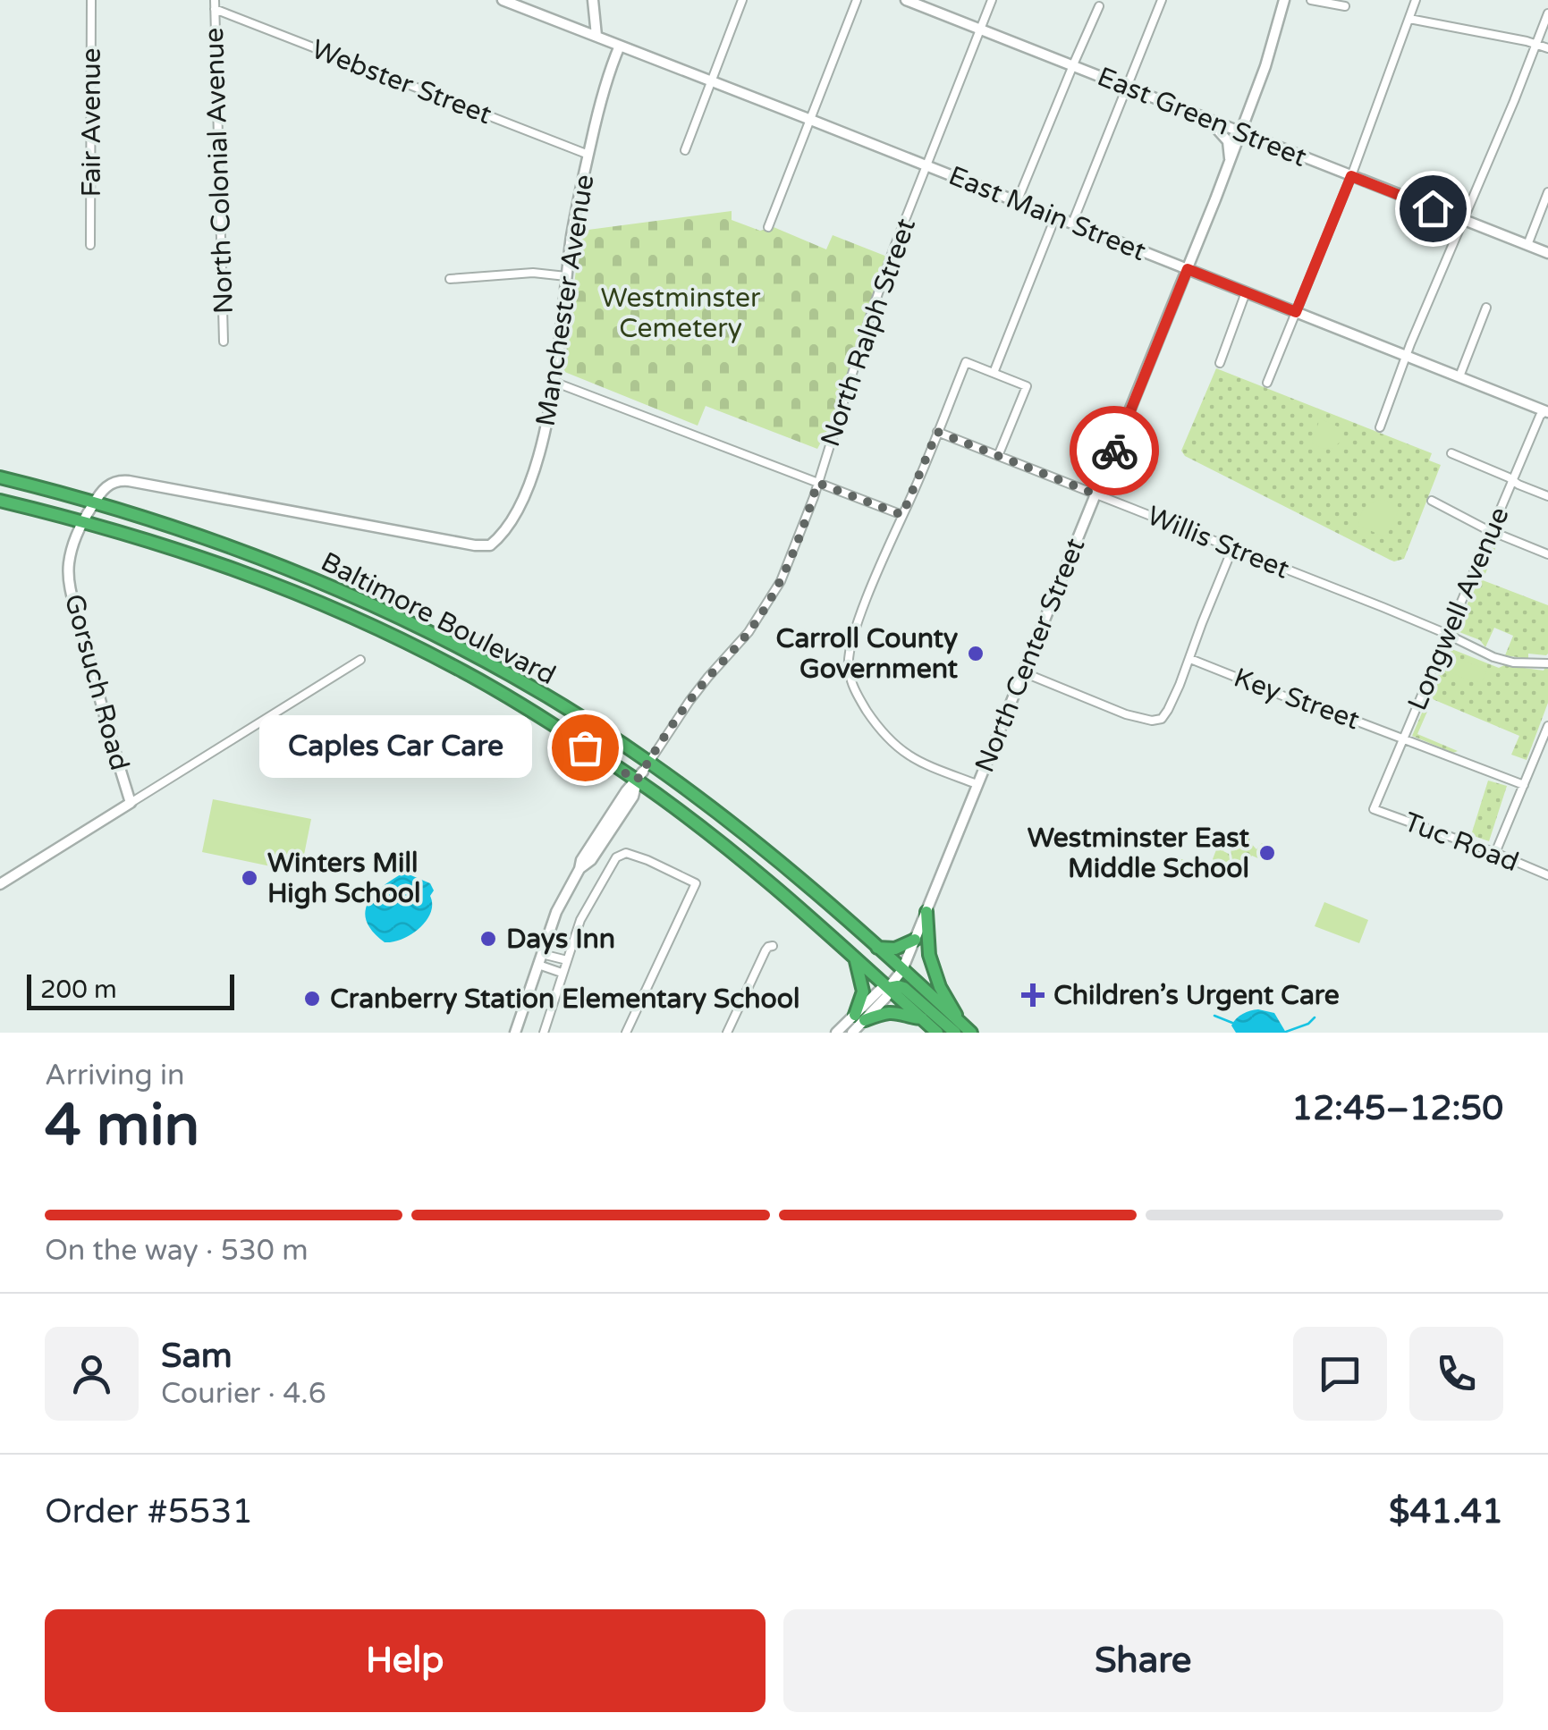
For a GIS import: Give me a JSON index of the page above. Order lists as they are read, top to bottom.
{
  "streets": {
    "highway": ["Baltimore Boulevard"],
    "street": [
      "Webster Street",
      "East Green Street",
      "Fair Avenue",
      "North Colonial Avenue",
      "East Main Street",
      "Manchester Avenue",
      "North Ralph Street",
      "Willis Street",
      "Longwell Avenue",
      "North Center Street",
      "Gorsuch Road",
      "Key Street",
      "Tuc Road"
    ]
  },
  "crossings": [
    ["Webster Street", "North Colonial Avenue"],
    ["Webster Street", "Manchester Avenue"],
    ["East Green Street", "North Ralph Street"],
    ["East Green Street", "North Center Street"],
    ["East Main Street", "Manchester Avenue"],
    ["East Main Street", "North Ralph Street"],
    ["East Main Street", "Longwell Avenue"],
    ["East Main Street", "North Center Street"],
    ["Manchester Avenue", "Gorsuch Road"],
    ["North Ralph Street", "Baltimore Boulevard"],
    ["Willis Street", "Longwell Avenue"],
    ["Willis Street", "North Center Street"],
    ["Longwell Avenue", "Key Street"],
    ["Longwell Avenue", "Tuc Road"],
    ["Baltimore Boulevard", "North Center Street"],
    ["Baltimore Boulevard", "Gorsuch Road"]
  ],
  "parks": ["Westminster Cemetery"],
  "places": {
    "other": [
      "Carroll County Government",
      "Caples Car Care",
      "Westminster East Middle School",
      "Winters Mill High School",
      "Days Inn",
      "Cranberry Station Elementary School"
    ],
    "health": ["Children’s Urgent Care"]
  },
  "scale_bar": "200 m",
  "page": {
    "bubble": "Caples Car Care",
    "scale": "200 m",
    "heading": ["4 min", "Arriving in", "12:45–12:50"],
    "panel": [
      "Sam",
      "Courier · 4.6",
      "Order #5531",
      "$41.41"
    ],
    "bar": "On the way · 530 m",
    "buttons": ["Help", "Share"]
  }
}
